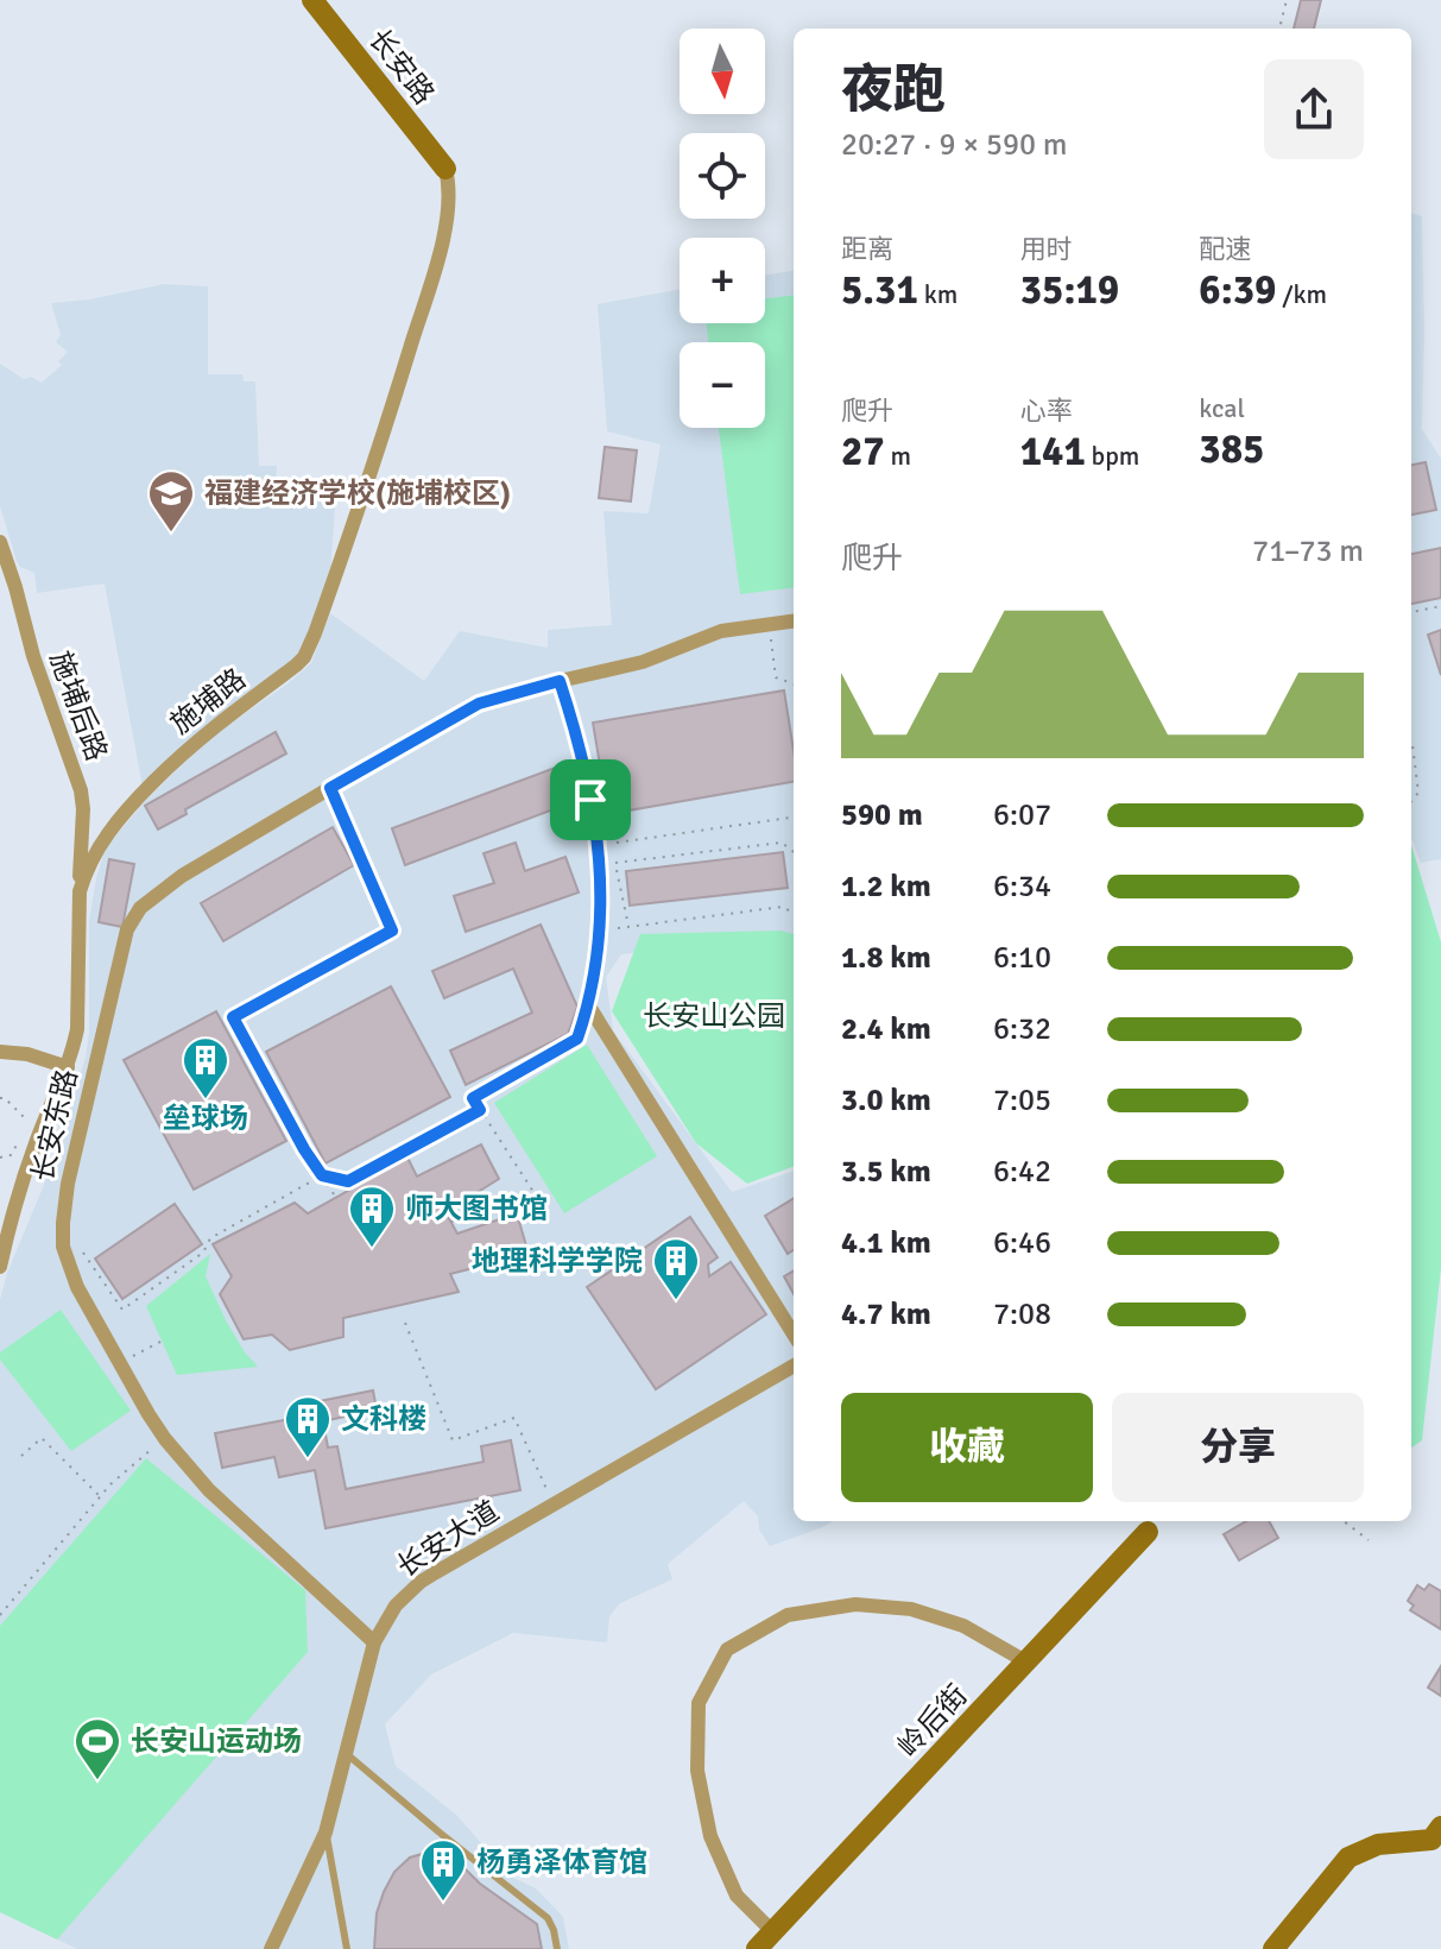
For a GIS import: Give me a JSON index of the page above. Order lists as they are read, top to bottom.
{
  "streets": {
    "street": [
      "长安路",
      "施埔路",
      "施埔后路",
      "长安东路",
      "长安大道",
      "岭后街"
    ]
  },
  "crossings": [
    ["长安路", "施埔路"],
    ["施埔路", "施埔后路"],
    ["长安东路", "长安大道"]
  ],
  "parks": ["长安山公园"],
  "places": {
    "school or university": ["福建经济学校(施埔校区)"],
    "building": [
      "垒球场",
      "师大图书馆",
      "地理科学学院",
      "文科楼",
      "杨勇泽体育馆"
    ],
    "sports": ["长安山运动场"]
  },
  "north": "bottom",
  "page": {
    "map_buttons": ["+", "−"],
    "heading": ["夜跑", "20:27 · 9 × 590 m"],
    "stats": [
      ["距离", "5.31 km"],
      ["用时", "35:19"],
      ["配速", "6:39 /km"],
      ["爬升", "27 m"],
      ["心率", "141 bpm"],
      ["kcal", "385"]
    ],
    "chart": ["爬升", "71–73 m"],
    "list": [
      {
        "name": "590 m",
        "note": "6:07"
      },
      {
        "name": "1.2 km",
        "note": "6:34"
      },
      {
        "name": "1.8 km",
        "note": "6:10"
      },
      {
        "name": "2.4 km",
        "note": "6:32"
      },
      {
        "name": "3.0 km",
        "note": "7:05"
      },
      {
        "name": "3.5 km",
        "note": "6:42"
      },
      {
        "name": "4.1 km",
        "note": "6:46"
      },
      {
        "name": "4.7 km",
        "note": "7:08"
      }
    ],
    "buttons": ["收藏", "分享"]
  }
}
